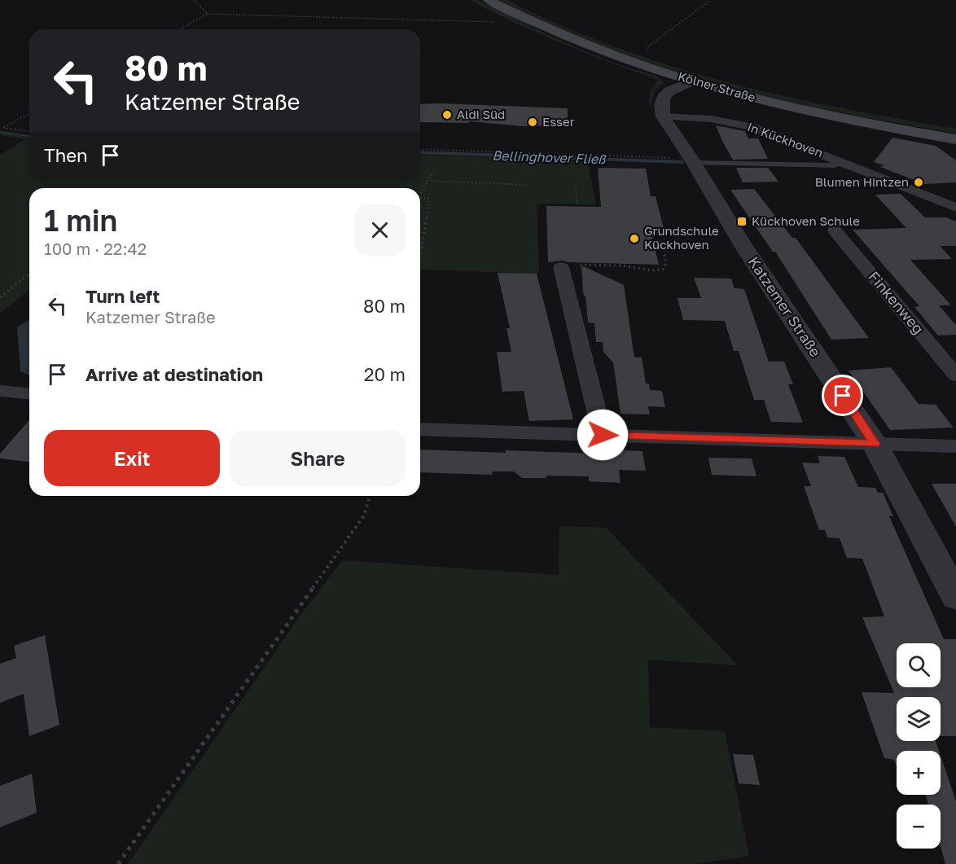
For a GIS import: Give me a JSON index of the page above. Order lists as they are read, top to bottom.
{
  "streets": {
    "main road": ["Kölner Straße"],
    "street": ["In Kückhoven", "Finkenweg", "Katzemer Straße"]
  },
  "crossings": [
    ["In Kückhoven", "Katzemer Straße"]
  ],
  "water": ["Bellinghover Fließ"],
  "places": {
    "other": [
      "Aldi Süd",
      "Esser",
      "Blumen Hintzen",
      "Grundschule Kückhoven"
    ],
    "transit": ["Kückhoven Schule"]
  },
  "page": {
    "turn": ["80 m", "Katzemer Straße"],
    "then": "Then",
    "heading": ["1 min", "100 m · 22:42"],
    "list": [
      {
        "name": "Turn left",
        "note": "Katzemer Straße",
        "value": "80 m"
      },
      {
        "name": "Arrive at destination",
        "value": "20 m"
      }
    ],
    "buttons": ["Exit", "Share"],
    "map_buttons": ["+", "−"]
  }
}
